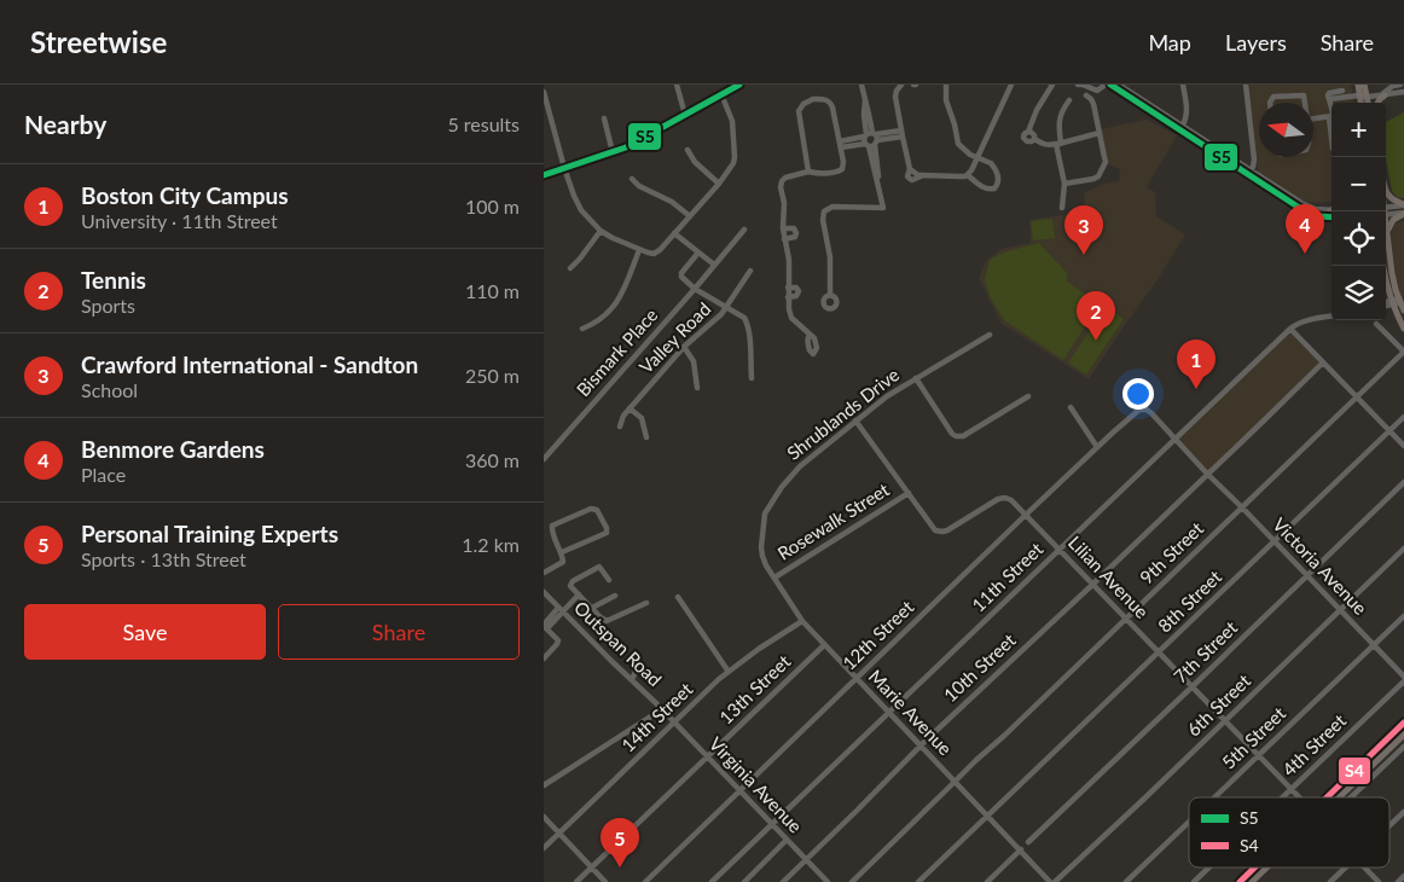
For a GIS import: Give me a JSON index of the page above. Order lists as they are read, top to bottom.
{
  "streets": {
    "street": [
      "Valley Road",
      "Bismark Place",
      "Shrublands Drive",
      "Rosewalk Street",
      "9th Street",
      "Victoria Avenue",
      "11th Street",
      "Lilian Avenue",
      "8th Street",
      "12th Street",
      "Outspan Road",
      "7th Street",
      "10th Street",
      "13th Street",
      "6th Street",
      "Marie Avenue",
      "14th Street",
      "5th Street",
      "4th Street",
      "Virginia Avenue"
    ]
  },
  "crossings": [
    ["Shrublands Drive", "Marie Avenue"],
    ["Rosewalk Street", "Lilian Avenue"],
    ["Rosewalk Street", "Marie Avenue"],
    ["9th Street", "Victoria Avenue"],
    ["9th Street", "Lilian Avenue"],
    ["9th Street", "Marie Avenue"],
    ["Victoria Avenue", "11th Street"],
    ["Victoria Avenue", "8th Street"],
    ["Victoria Avenue", "12th Street"],
    ["Victoria Avenue", "7th Street"],
    ["Victoria Avenue", "10th Street"],
    ["Victoria Avenue", "6th Street"],
    ["Victoria Avenue", "5th Street"],
    ["11th Street", "Lilian Avenue"],
    ["11th Street", "Marie Avenue"],
    ["11th Street", "Virginia Avenue"],
    ["Lilian Avenue", "8th Street"],
    ["Lilian Avenue", "12th Street"],
    ["Lilian Avenue", "7th Street"],
    ["Lilian Avenue", "10th Street"],
    ["Lilian Avenue", "6th Street"],
    ["Lilian Avenue", "5th Street"],
    ["Lilian Avenue", "4th Street"],
    ["8th Street", "Marie Avenue"],
    ["12th Street", "Marie Avenue"],
    ["12th Street", "Virginia Avenue"],
    ["Outspan Road", "Virginia Avenue"],
    ["10th Street", "Marie Avenue"],
    ["10th Street", "Virginia Avenue"],
    ["13th Street", "Marie Avenue"],
    ["13th Street", "Virginia Avenue"],
    ["6th Street", "Marie Avenue"],
    ["Marie Avenue", "14th Street"],
    ["14th Street", "Virginia Avenue"]
  ],
  "lines": ["transit line S5", "transit line S4"],
  "legend": ["S5", "S4"],
  "north": "left",
  "page": {
    "header": "Streetwise",
    "nav": ["Map", "Layers", "Share"],
    "heading": ["Nearby", "5 results"],
    "map_buttons": ["+", "−"],
    "list": [
      {
        "mark": "1",
        "name": "Boston City Campus",
        "note": "University · 11th Street",
        "value": "100 m"
      },
      {
        "mark": "2",
        "name": "Tennis",
        "note": "Sports",
        "value": "110 m"
      },
      {
        "mark": "3",
        "name": "Crawford International - Sandton",
        "note": "School",
        "value": "250 m"
      },
      {
        "mark": "4",
        "name": "Benmore Gardens",
        "note": "Place",
        "value": "360 m"
      },
      {
        "mark": "5",
        "name": "Personal Training Experts",
        "note": "Sports · 13th Street",
        "value": "1.2 km"
      }
    ],
    "pins": [
      "4",
      "3",
      "2",
      "1",
      "5"
    ],
    "buttons": ["Save", "Share"]
  }
}
